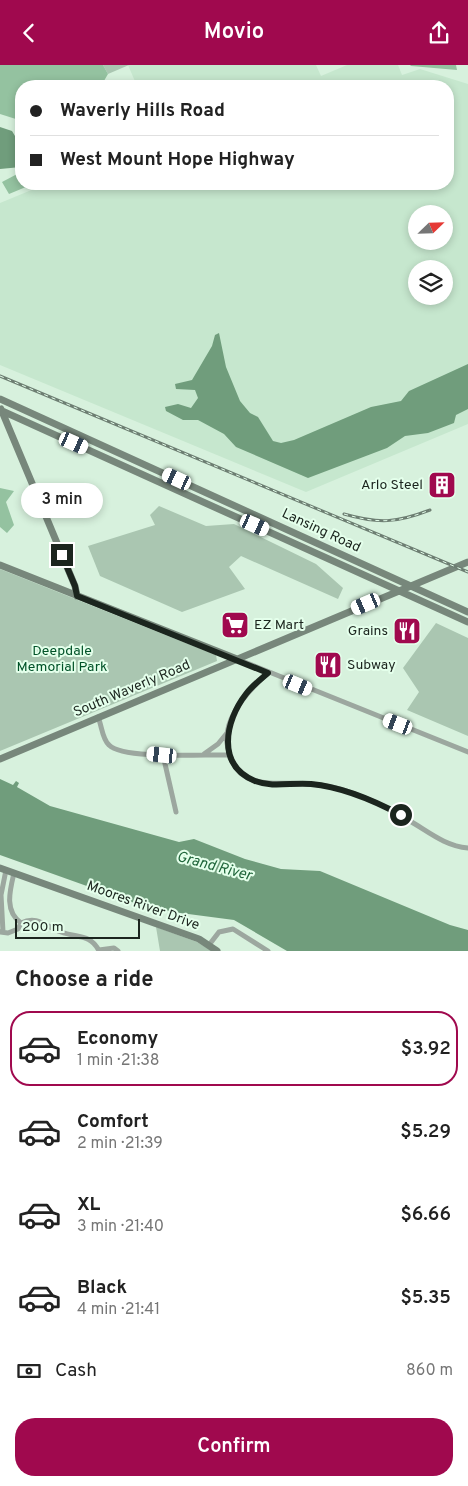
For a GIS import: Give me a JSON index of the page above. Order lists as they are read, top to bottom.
{
  "streets": {
    "main road": ["Lansing Road", "South Waverly Road", "Moores River Drive"]
  },
  "crossings": [
    ["Lansing Road", "South Waverly Road"]
  ],
  "water": ["Grand River"],
  "parks": ["Deepdale Memorial Park"],
  "places": {
    "building": ["Arlo Steel"],
    "supermarket": ["EZ Mart"],
    "restaurant": ["Grains", "Subway"]
  },
  "scale_bar": "200 m",
  "north": "top right",
  "page": {
    "header": "Movio",
    "banner": ["Waverly Hills Road", "West Mount Hope Highway"],
    "bubble": "3 min",
    "scale": "200 m",
    "heading": "Choose a ride",
    "list": [
      {
        "name": "Economy",
        "note": "1 min · 21:38",
        "value": "$3.92"
      },
      {
        "name": "Comfort",
        "note": "2 min · 21:39",
        "value": "$5.29"
      },
      {
        "name": "XL",
        "note": "3 min · 21:40",
        "value": "$6.66"
      },
      {
        "name": "Black",
        "note": "4 min · 21:41",
        "value": "$5.35"
      }
    ],
    "pay": ["Cash", "860 m"],
    "buttons": "Confirm"
  }
}
